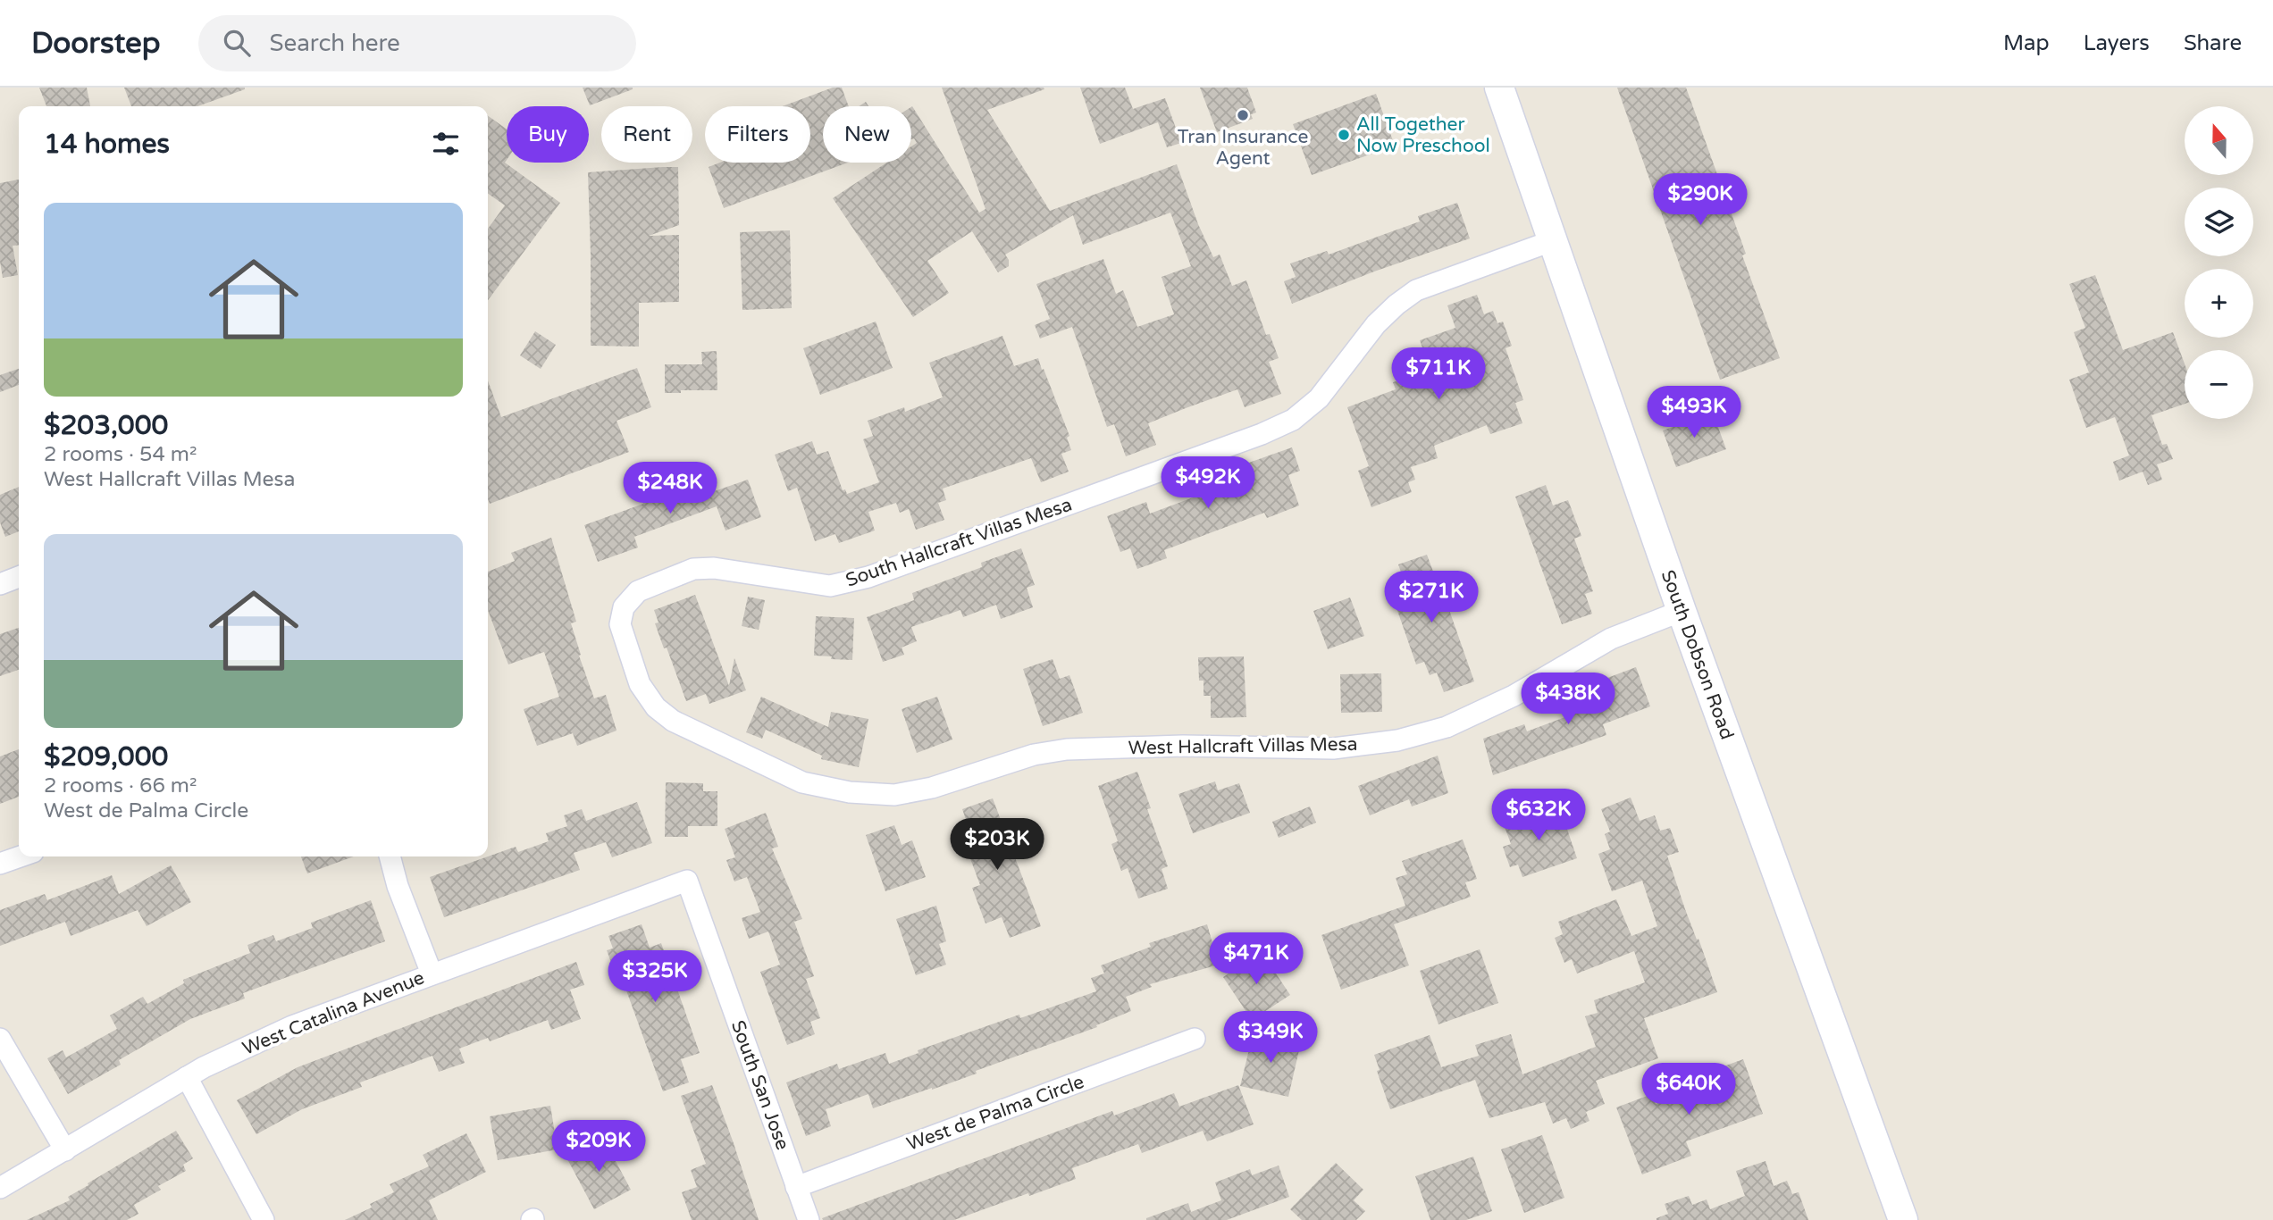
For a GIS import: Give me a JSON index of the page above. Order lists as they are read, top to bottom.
{
  "streets": {
    "main road": ["South Dobson Road"],
    "street": [
      "South Hallcraft Villas Mesa",
      "West Hallcraft Villas Mesa",
      "West Catalina Avenue",
      "South San Jose",
      "West de Palma Circle"
    ]
  },
  "crossings": [
    ["South Hallcraft Villas Mesa", "South Dobson Road"],
    ["South Hallcraft Villas Mesa", "West Hallcraft Villas Mesa"],
    ["South Dobson Road", "West Hallcraft Villas Mesa"],
    ["West Catalina Avenue", "South San Jose"],
    ["South San Jose", "West de Palma Circle"]
  ],
  "places": ["Tran Insurance Agent", "All Together Now Preschool"],
  "north": "top",
  "page": {
    "header": "Doorstep",
    "search": "Search here",
    "nav": ["Map", "Layers", "Share"],
    "map_buttons": ["+", "−"],
    "chip": [
      "Buy",
      "Rent",
      "Filters",
      "New"
    ],
    "heading": "14 homes",
    "price": [
      "$290K",
      "$711K",
      "$493K",
      "$492K",
      "$248K",
      "$271K",
      "$438K",
      "$632K",
      "$203K",
      "$471K",
      "$325K",
      "$349K",
      "$640K",
      "$209K"
    ],
    "list": [
      {
        "name": "$203,000",
        "note": "2 rooms · 54 m² · West Hallcraft Villas Mesa"
      },
      {
        "name": "$209,000",
        "note": "2 rooms · 66 m² · West de Palma Circle"
      }
    ]
  }
}
